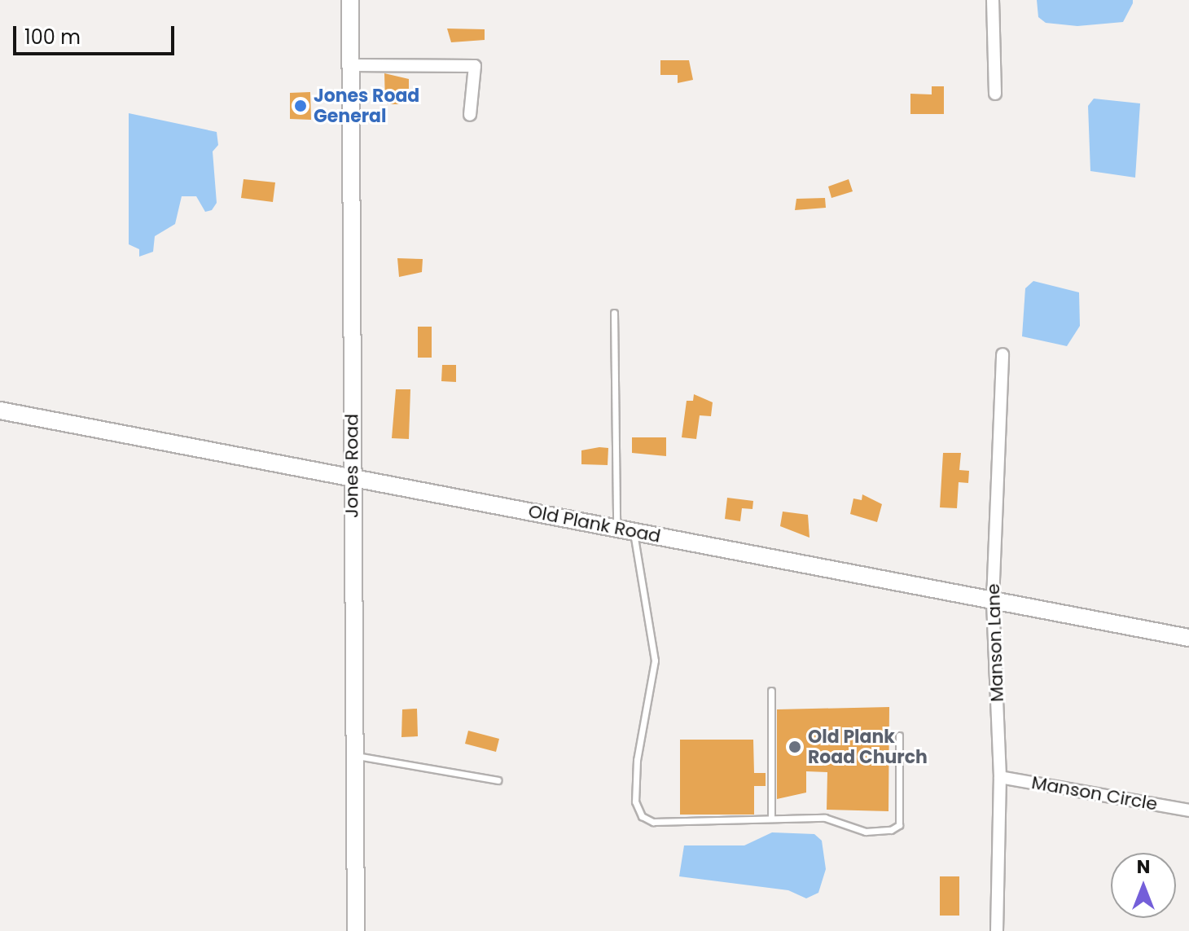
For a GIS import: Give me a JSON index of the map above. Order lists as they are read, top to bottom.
{
  "streets": {
    "street": [
      "Jones Road",
      "Old Plank Road",
      "Manson Lane",
      "Manson Circle"
    ]
  },
  "crossings": [
    ["Jones Road", "Old Plank Road"],
    ["Old Plank Road", "Manson Lane"],
    ["Manson Lane", "Manson Circle"]
  ],
  "places": ["Jones Road General", "Old Plank Road Church"],
  "scale_bar": "100 m",
  "north": "top"
}
